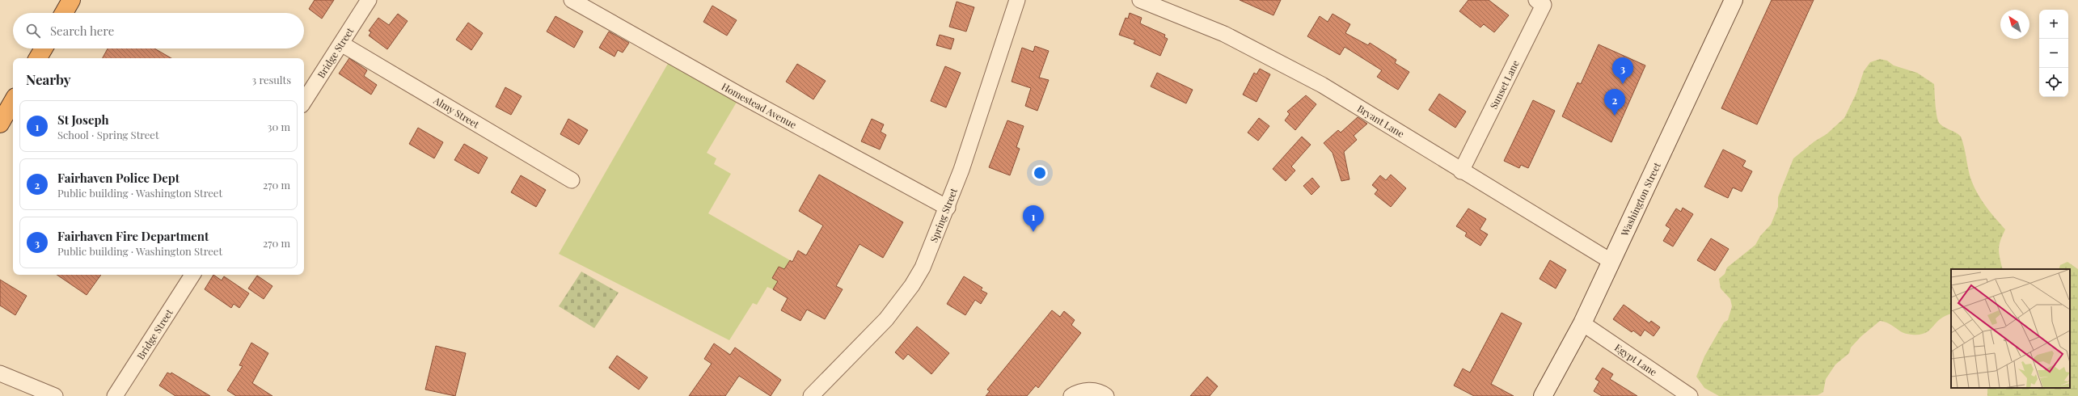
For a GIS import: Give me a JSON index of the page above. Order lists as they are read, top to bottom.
{
  "streets": {
    "main road": ["Washington Street"],
    "street": [
      "Bridge Street",
      "Sunset Lane",
      "Homestead Avenue",
      "Almy Street",
      "Bryant Lane",
      "Spring Street",
      "Egypt Lane"
    ]
  },
  "crossings": [
    ["Bridge Street", "Almy Street"],
    ["Sunset Lane", "Bryant Lane"],
    ["Homestead Avenue", "Spring Street"],
    ["Bryant Lane", "Washington Street"],
    ["Washington Street", "Egypt Lane"]
  ],
  "north": "top left",
  "page": {
    "map_buttons": ["+", "−"],
    "search": "Search here",
    "pins": ["3", "2", "1"],
    "heading": ["Nearby", "3 results"],
    "list": [
      {
        "mark": "1",
        "name": "St Joseph",
        "note": "School · Spring Street",
        "value": "30 m"
      },
      {
        "mark": "2",
        "name": "Fairhaven Police Dept",
        "note": "Public building · Washington Street",
        "value": "270 m"
      },
      {
        "mark": "3",
        "name": "Fairhaven Fire Department",
        "note": "Public building · Washington Street",
        "value": "270 m"
      }
    ]
  }
}
